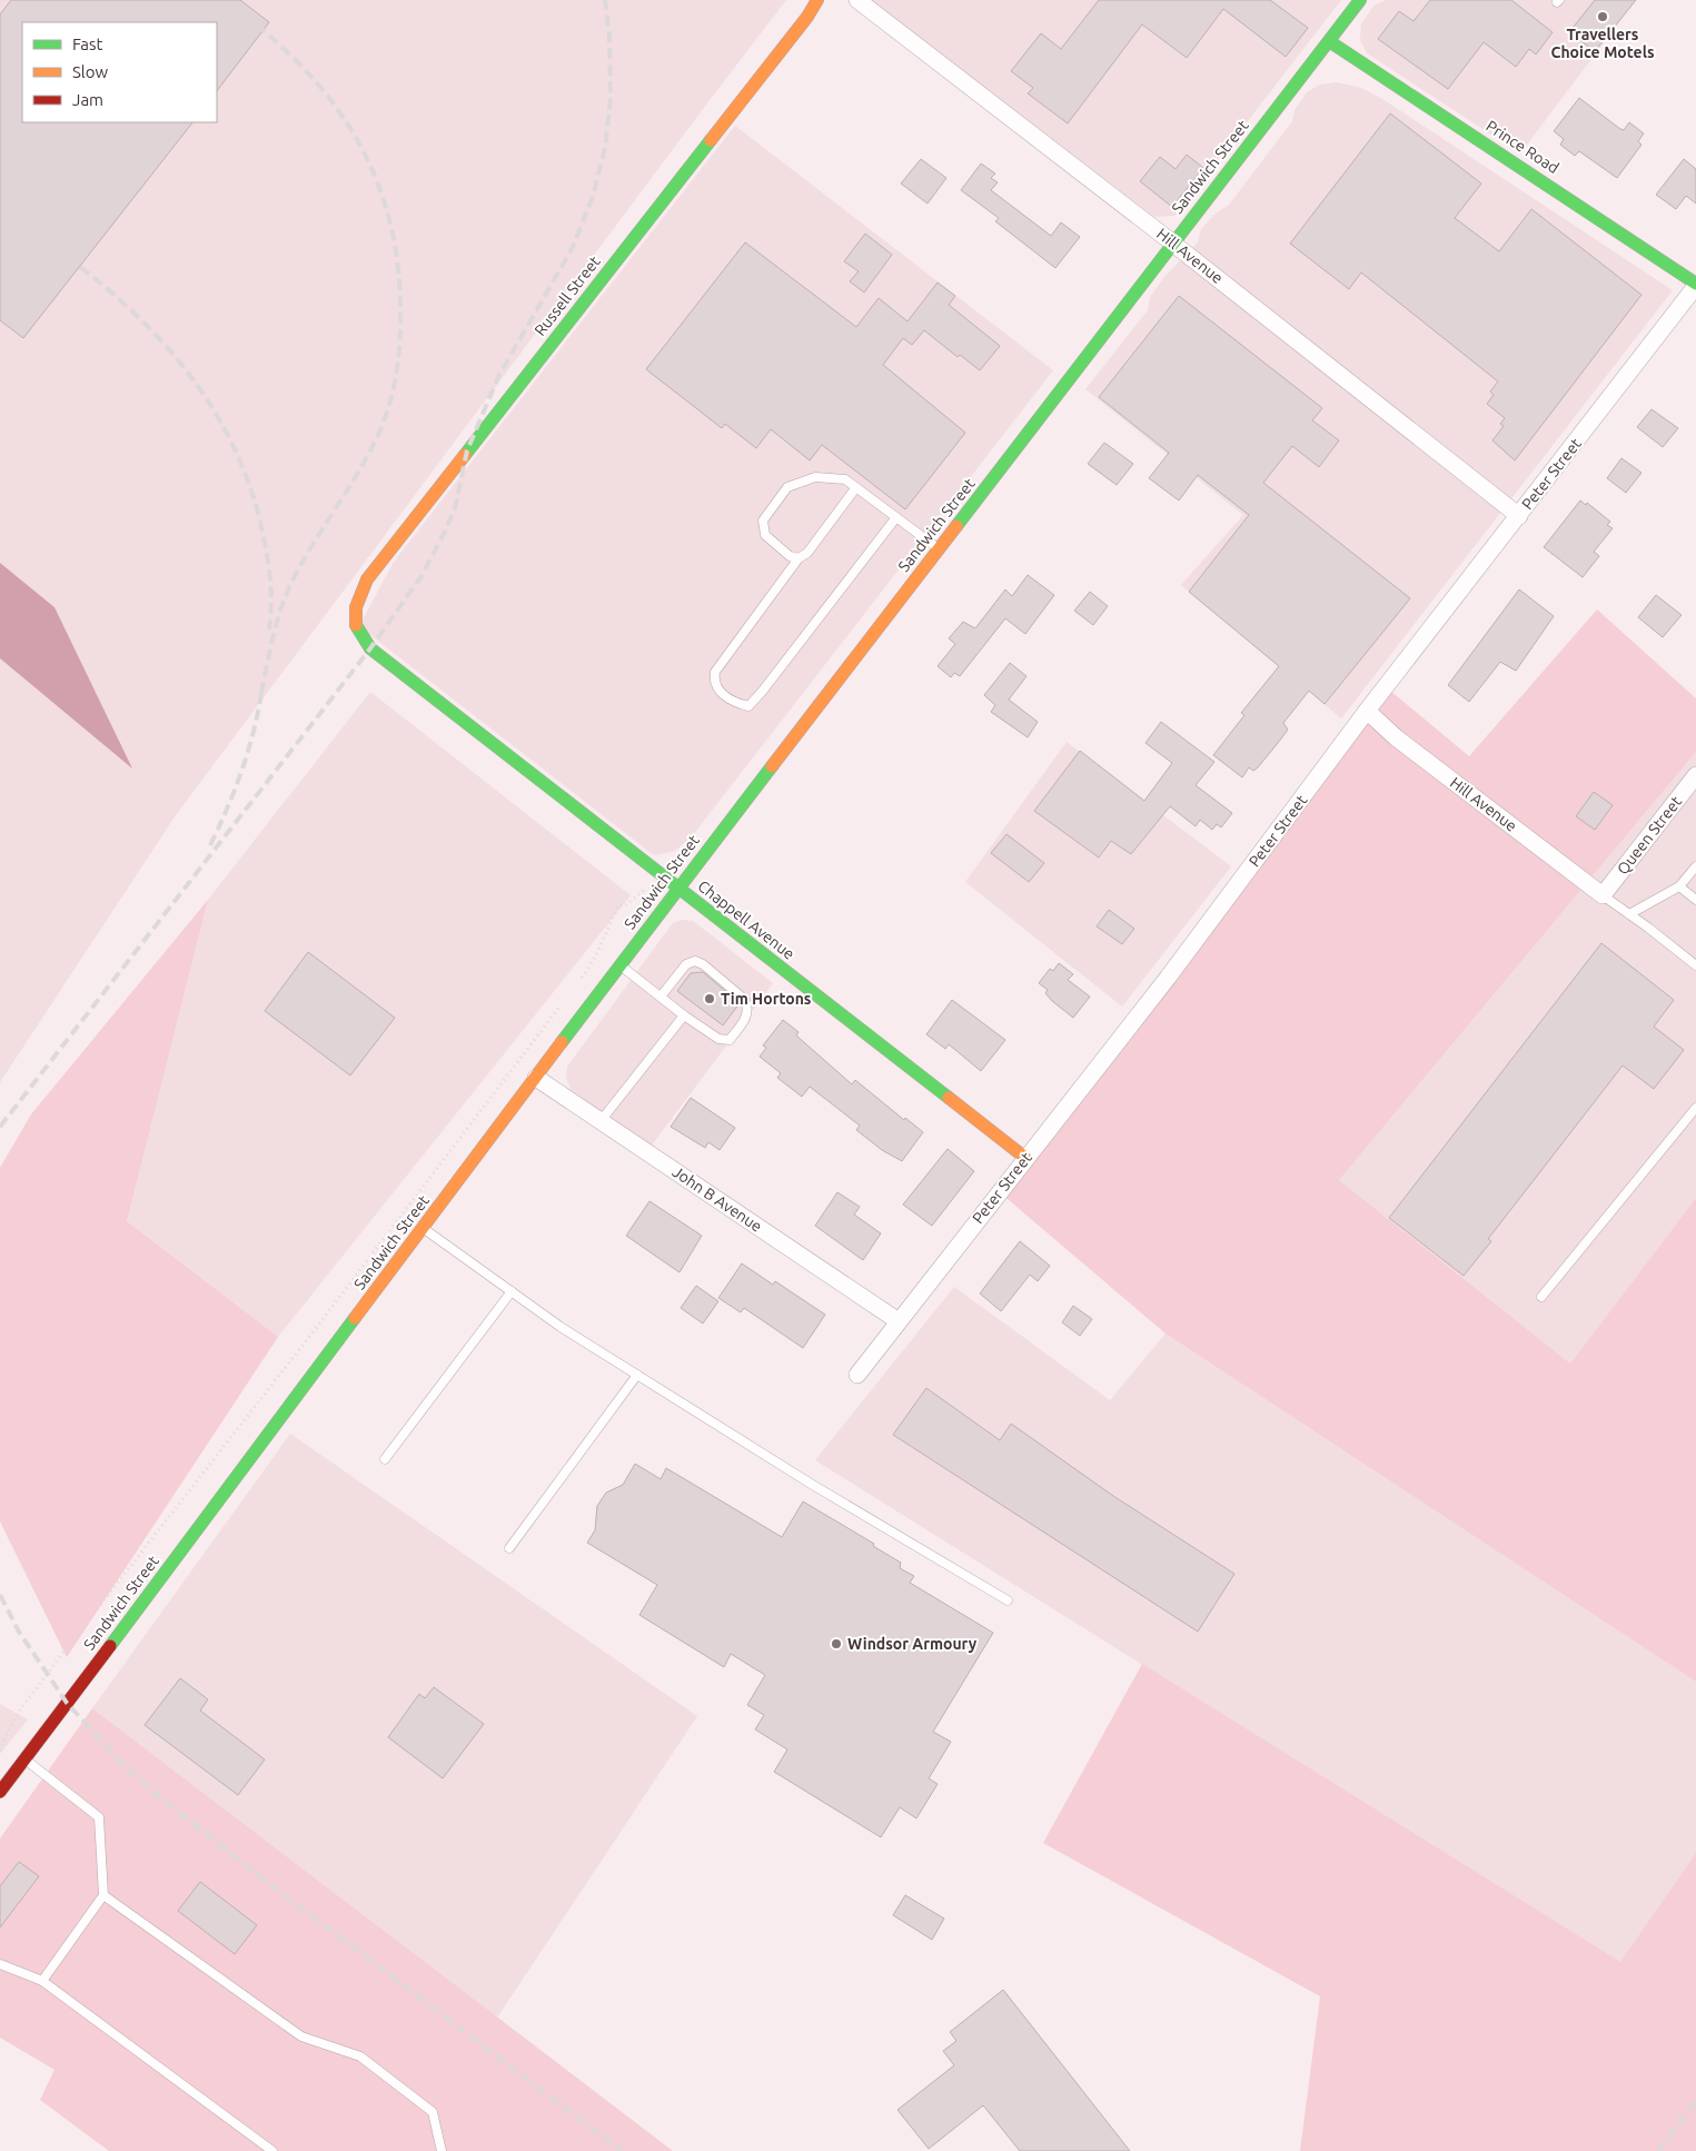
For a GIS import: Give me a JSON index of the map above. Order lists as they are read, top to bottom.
{
  "streets": {
    "main road": [
      "Prince Road",
      "Sandwich Street",
      "Russell Street",
      "Chappell Avenue"
    ],
    "street": [
      "Hill Avenue",
      "Peter Street",
      "Queen Street",
      "John B Avenue"
    ]
  },
  "crossings": [
    ["Prince Road", "Sandwich Street"],
    ["Prince Road", "Peter Street"],
    ["Sandwich Street", "Hill Avenue"],
    ["Sandwich Street", "Chappell Avenue"],
    ["Sandwich Street", "John B Avenue"],
    ["Hill Avenue", "Peter Street"],
    ["Hill Avenue", "Queen Street"],
    ["Russell Street", "Chappell Avenue"],
    ["Peter Street", "Chappell Avenue"],
    ["Peter Street", "John B Avenue"]
  ],
  "places": ["Travellers Choice Motels", "Tim Hortons", "Windsor Armoury"],
  "legend": ["Fast", "Slow", "Jam"]
}
